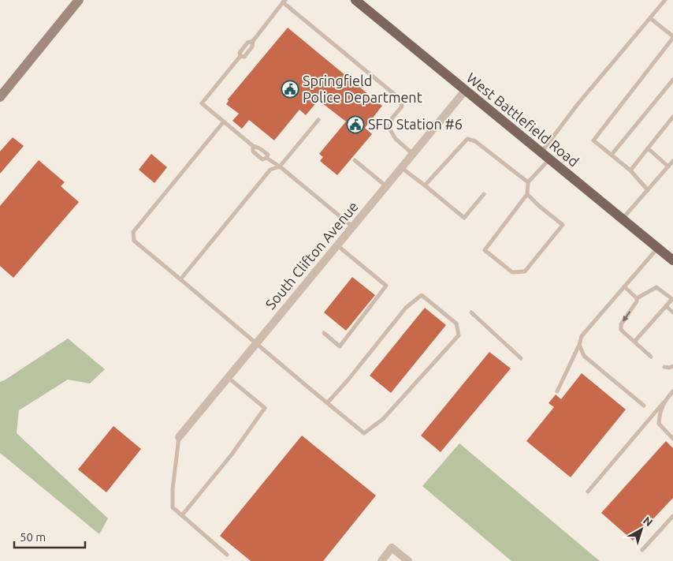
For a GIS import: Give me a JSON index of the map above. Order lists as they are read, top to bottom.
{
  "streets": {
    "main road": ["West Battlefield Road"],
    "street": ["South Clifton Avenue"]
  },
  "crossings": [
    ["West Battlefield Road", "South Clifton Avenue"]
  ],
  "places": {
    "public building": ["Springfield Police Department", "SFD Station #6"]
  },
  "scale_bar": "50 m",
  "north": "top right"
}
